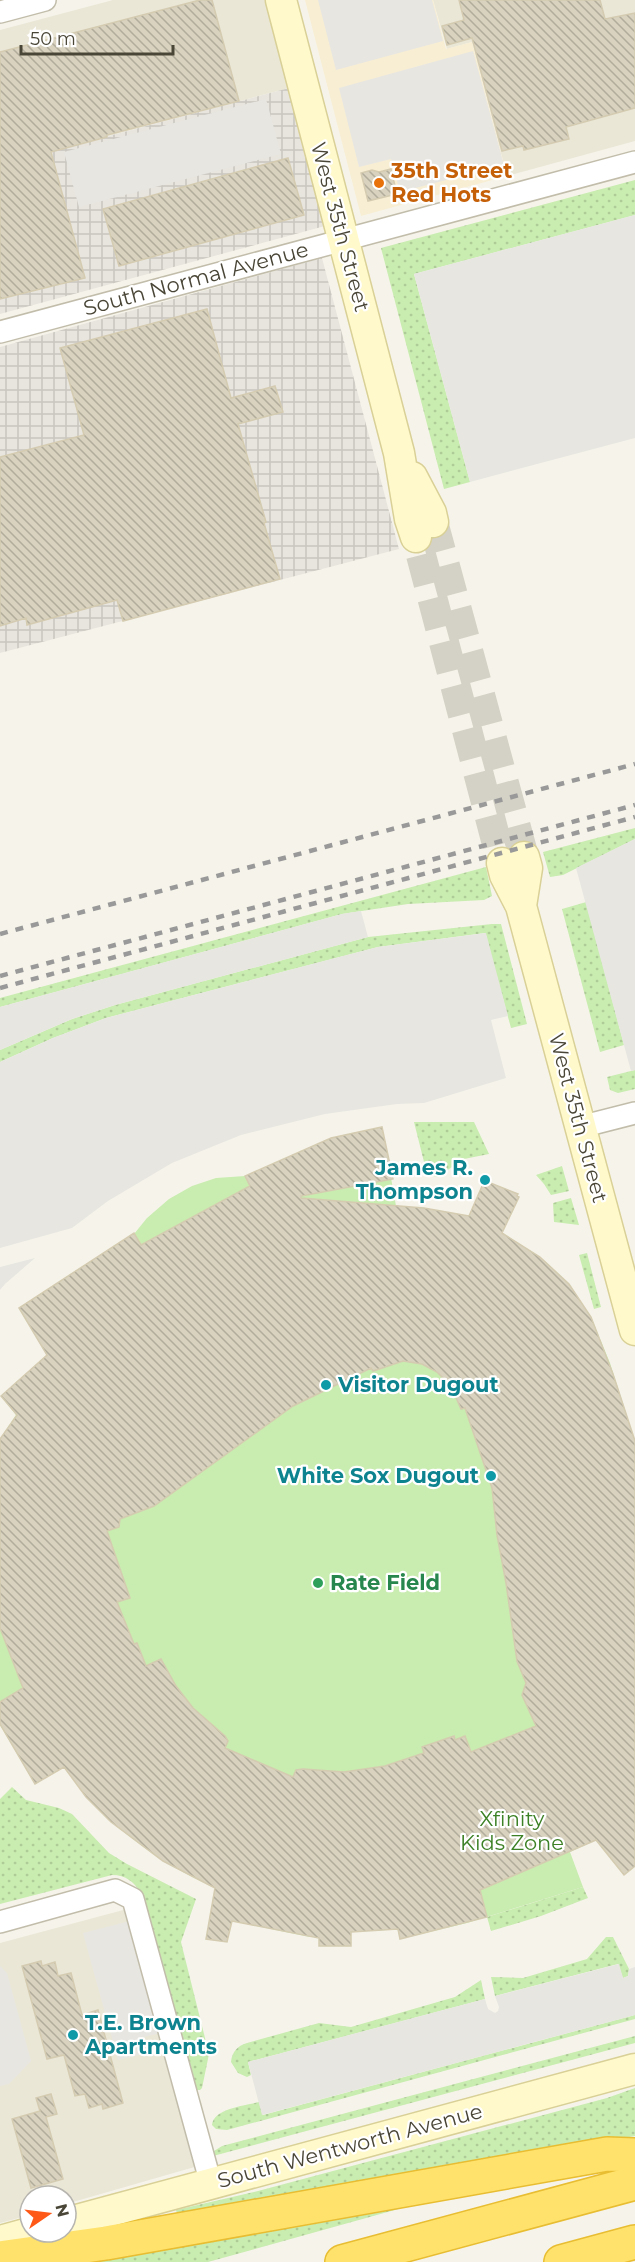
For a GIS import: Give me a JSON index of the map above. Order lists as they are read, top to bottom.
{
  "streets": {
    "main road": ["West 35th Street", "South Wentworth Avenue"],
    "street": ["South Normal Avenue"]
  },
  "crossings": [
    ["West 35th Street", "South Normal Avenue"]
  ],
  "parks": ["Xfinity Kids Zone"],
  "places": [
    "35th Street Red Hots",
    "James R. Thompson",
    "Visitor Dugout",
    "White Sox Dugout",
    "Rate Field",
    "T.E. Brown Apartments"
  ],
  "scale_bar": "50 m",
  "north": "right"
}
